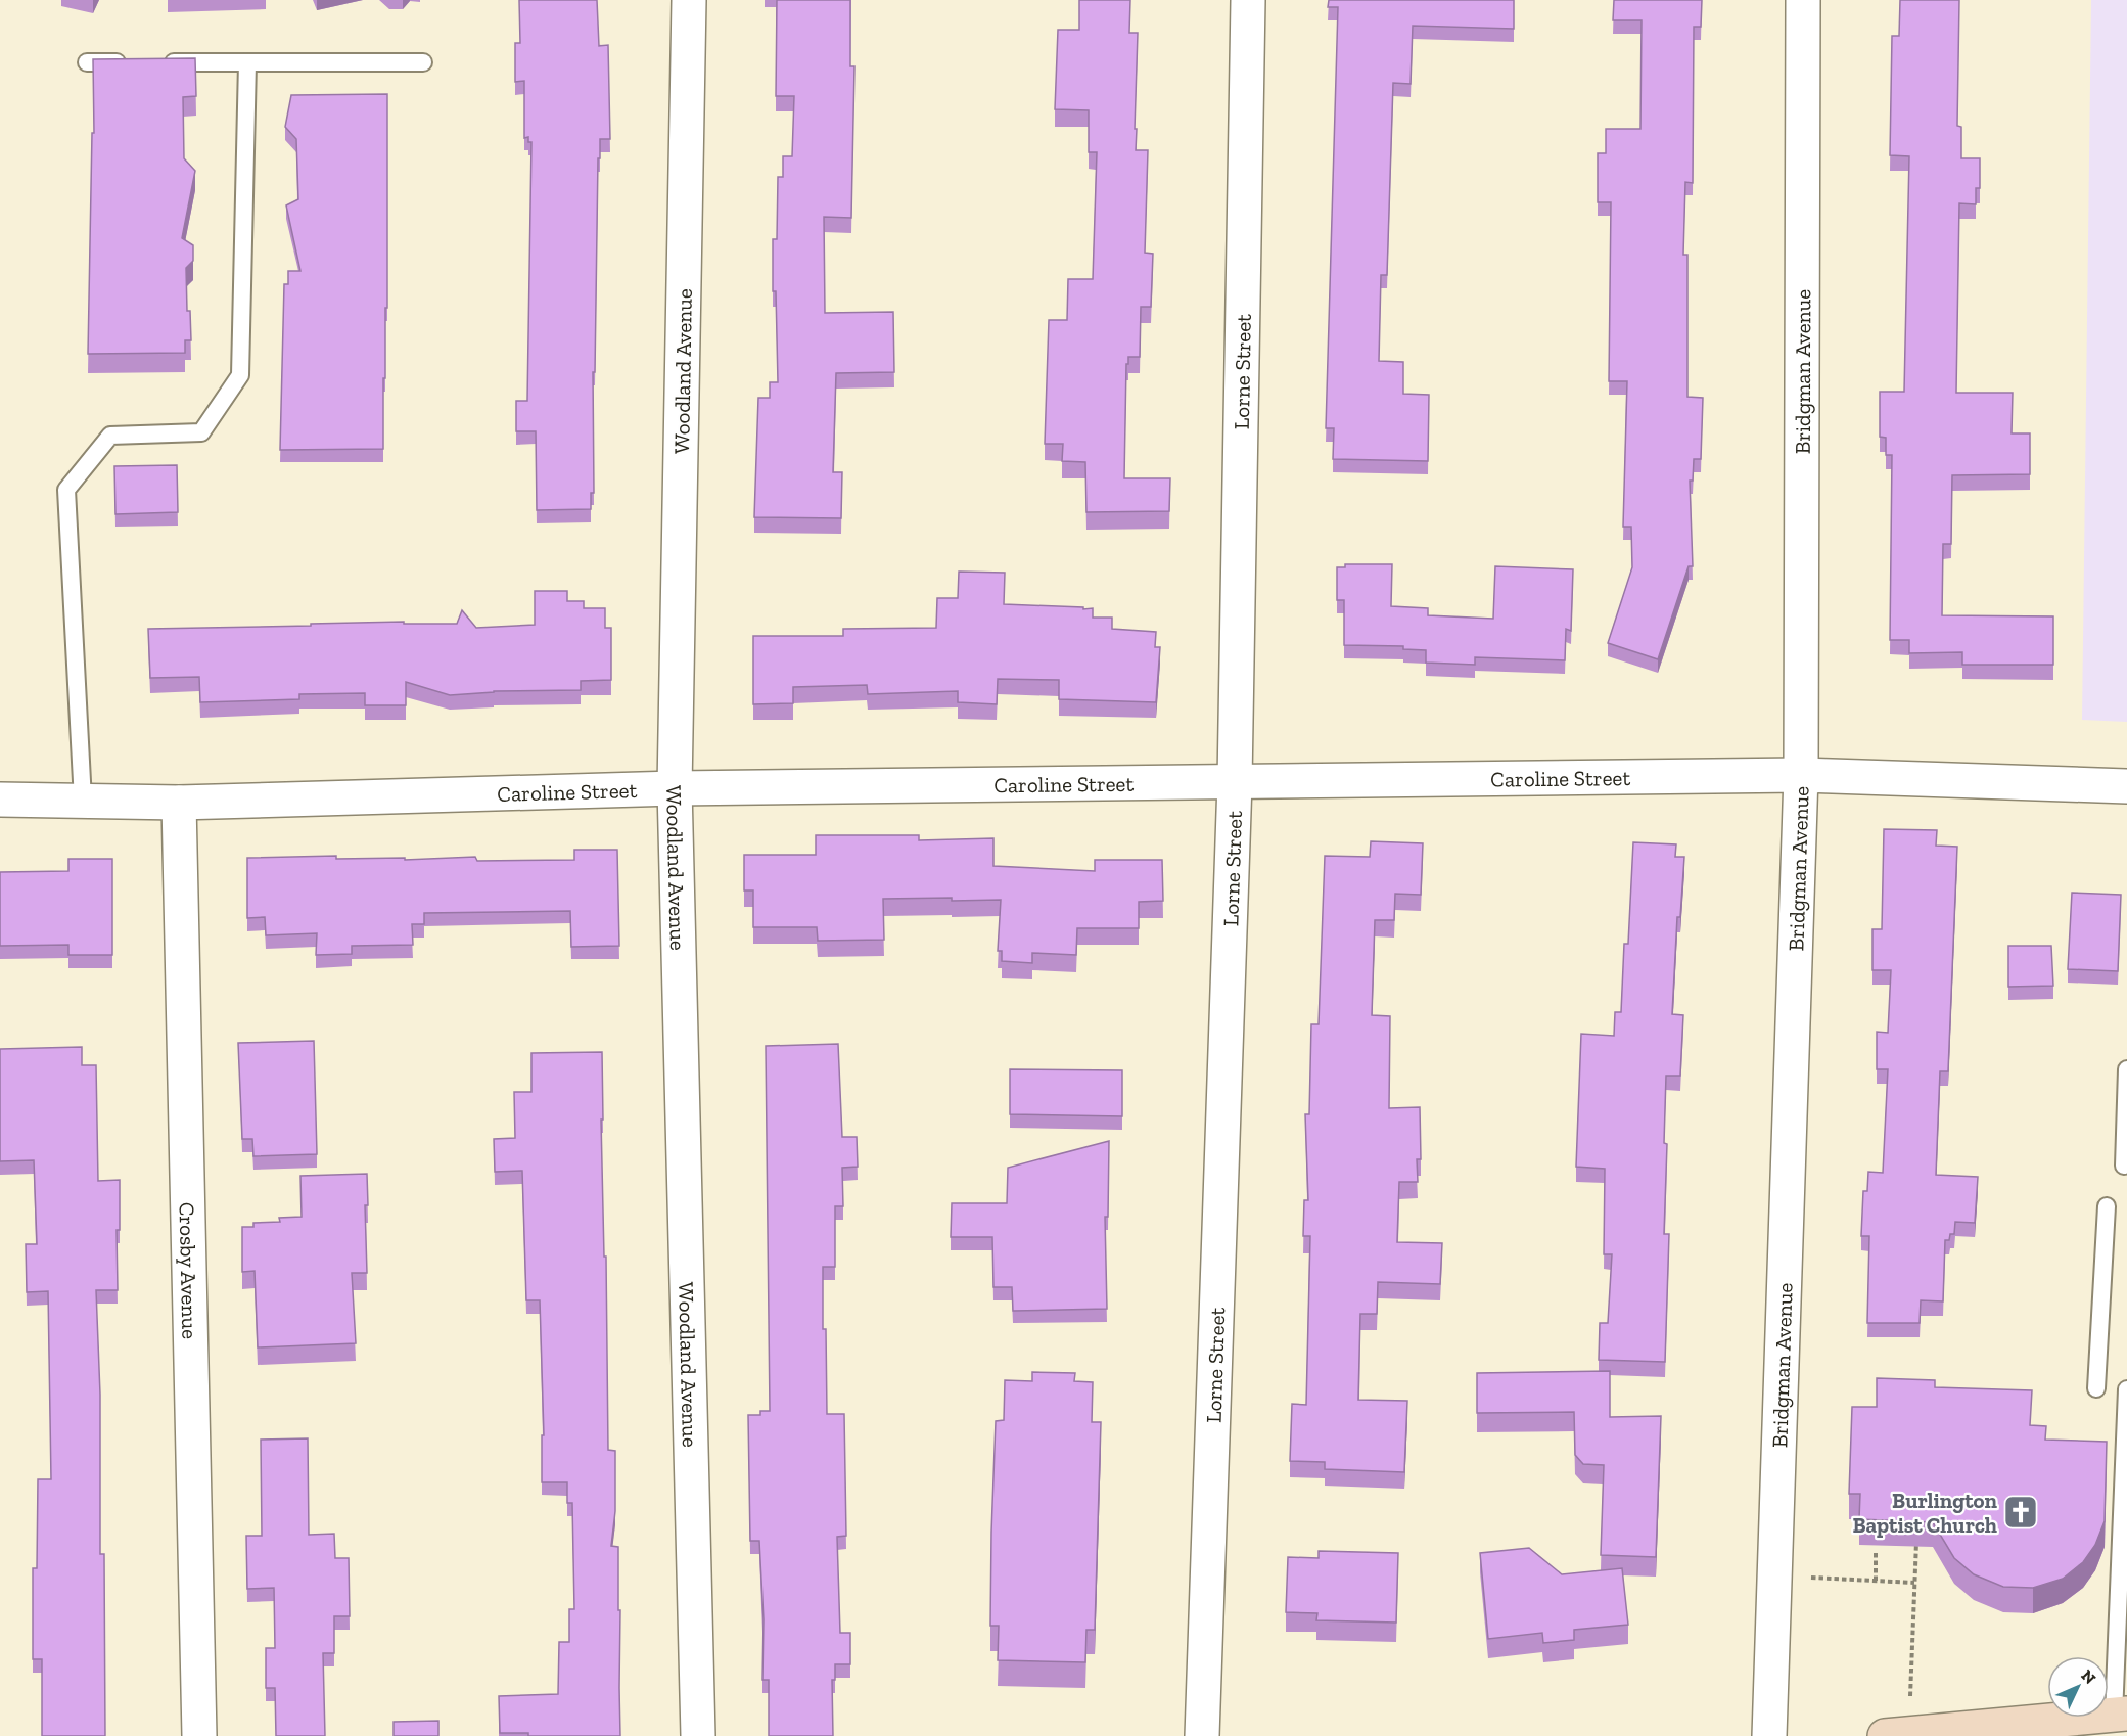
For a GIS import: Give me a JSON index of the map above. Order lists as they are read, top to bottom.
{
  "streets": {
    "street": [
      "Woodland Avenue",
      "Lorne Street",
      "Bridgman Avenue",
      "Caroline Street",
      "Crosby Avenue"
    ]
  },
  "crossings": [
    ["Woodland Avenue", "Caroline Street"],
    ["Lorne Street", "Caroline Street"],
    ["Bridgman Avenue", "Caroline Street"],
    ["Caroline Street", "Crosby Avenue"]
  ],
  "places": {
    "church": ["Burlington Baptist Church"]
  },
  "north": "top right"
}
